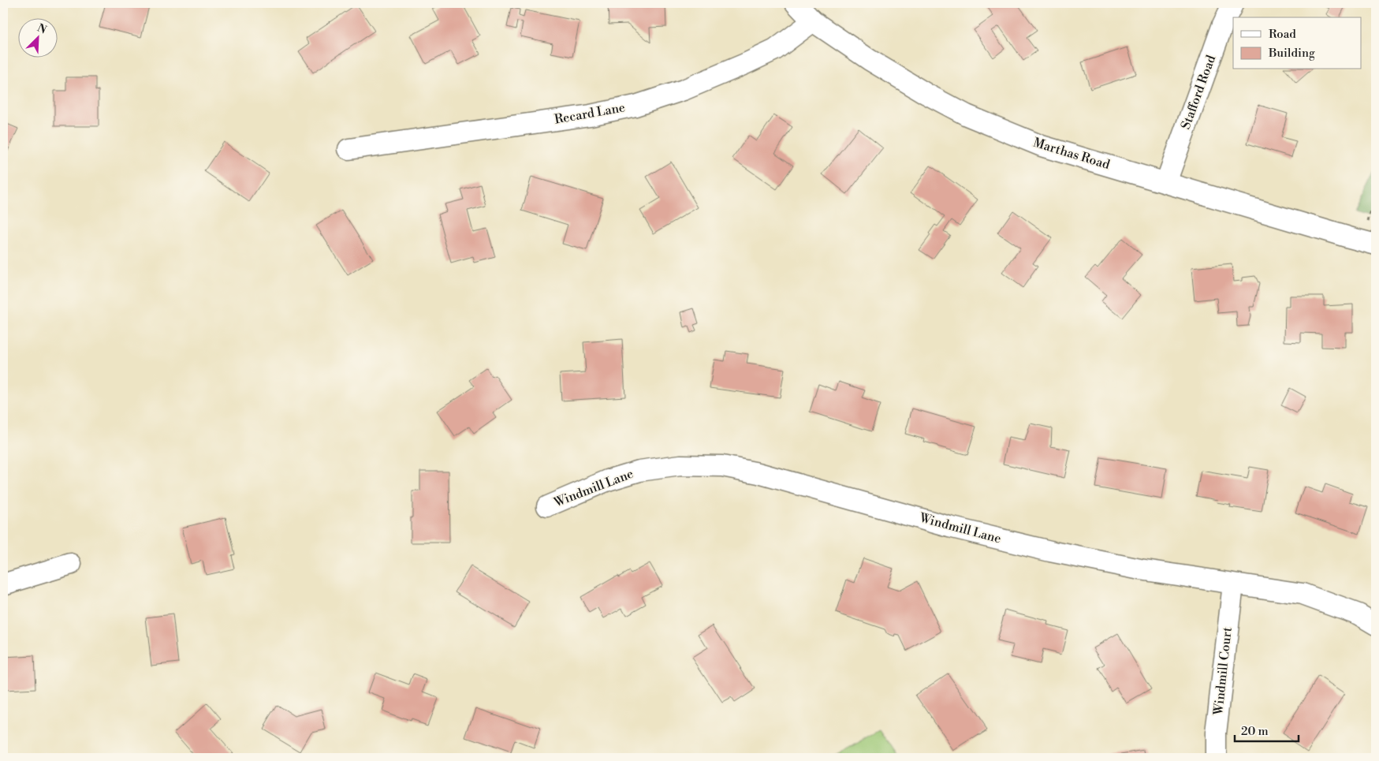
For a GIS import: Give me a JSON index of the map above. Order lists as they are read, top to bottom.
{
  "streets": {
    "street": [
      "Stafford Road",
      "Recard Lane",
      "Marthas Road",
      "Windmill Lane",
      "Windmill Court"
    ]
  },
  "crossings": [
    ["Stafford Road", "Marthas Road"],
    ["Recard Lane", "Marthas Road"],
    ["Windmill Lane", "Windmill Court"]
  ],
  "legend": ["Road", "Building"],
  "scale_bar": "20 m",
  "north": "top right"
}
